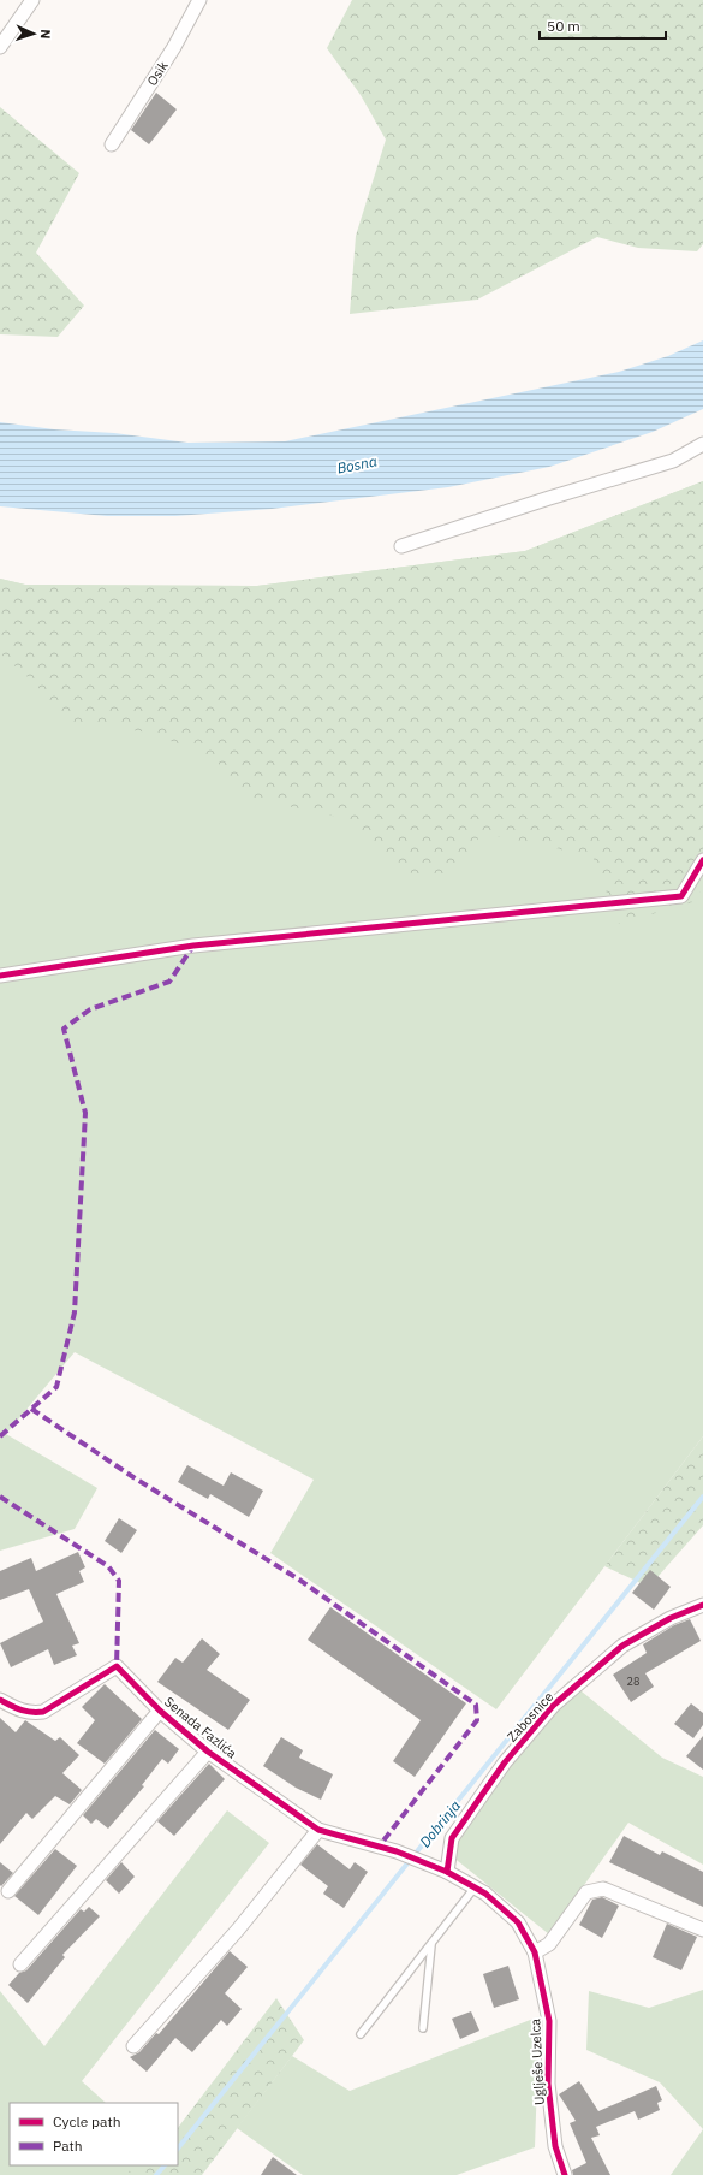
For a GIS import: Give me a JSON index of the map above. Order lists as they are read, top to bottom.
{
  "streets": {
    "street": [
      "Osik",
      "Zabosnice",
      "Senada Fazlića",
      "Uglješe Uzelca"
    ]
  },
  "crossings": [
    ["Zabosnice", "Uglješe Uzelca"],
    ["Senada Fazlića", "Uglješe Uzelca"]
  ],
  "water": ["Bosna", "Dobrinja"],
  "house_numbers": ["28"],
  "legend": ["Cycle path", "Path"],
  "scale_bar": "50 m",
  "north": "right"
}
